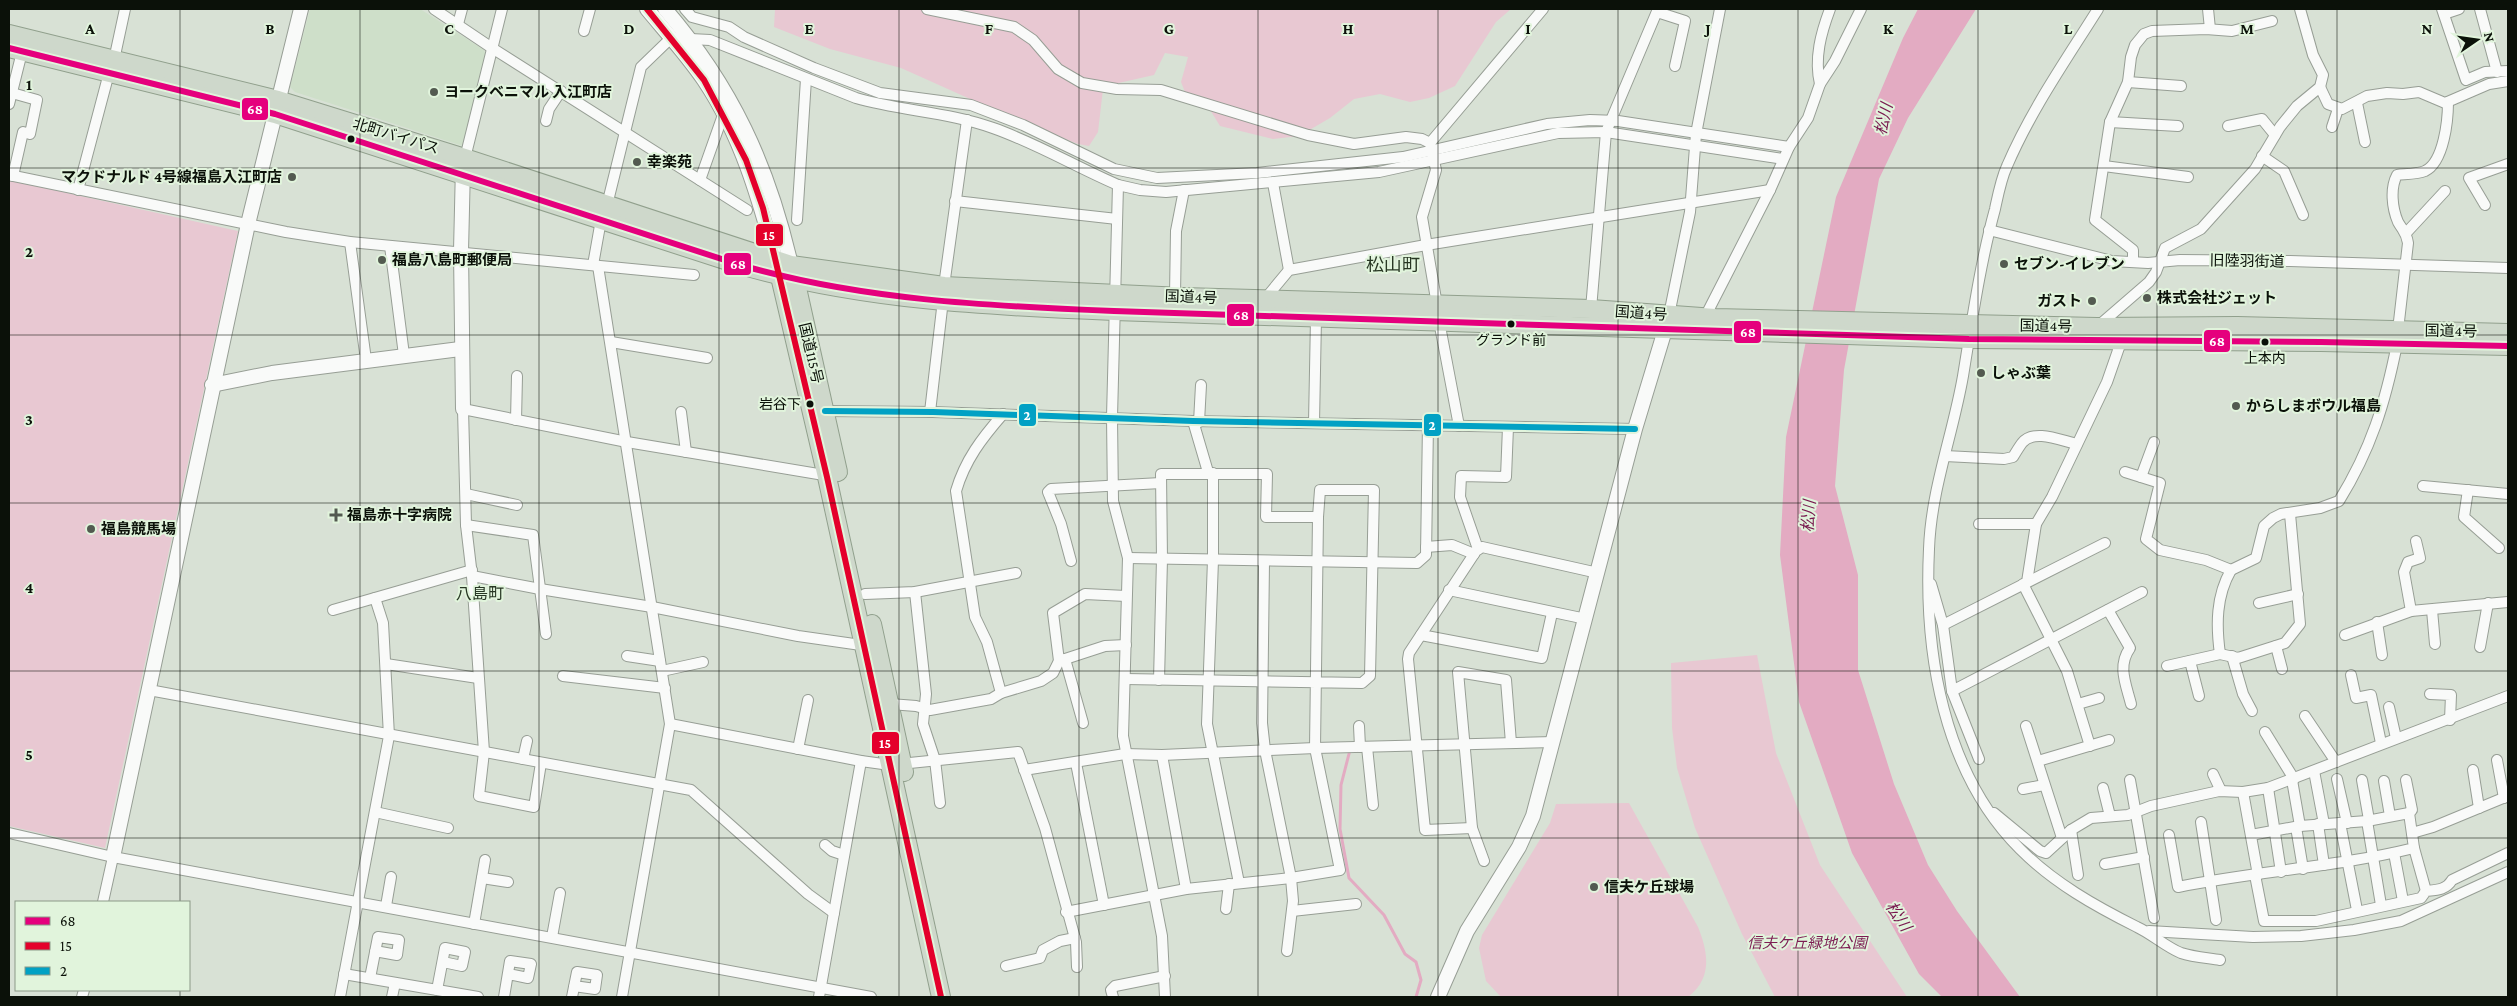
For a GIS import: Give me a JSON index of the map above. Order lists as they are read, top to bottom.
{
  "streets": {
    "highway": ["北町バイパス", "国道4号", "国道115号"],
    "street": ["旧陸羽街道"]
  },
  "crossings": [
    ["北町バイパス", "国道4号"],
    ["北町バイパス", "国道115号"],
    ["国道4号", "国道115号"]
  ],
  "districts": ["松山町", "八島町"],
  "water": ["松川"],
  "parks": ["信夫ケ丘緑地公園"],
  "places": {
    "other": [
      "ヨークベニマル 入江町店",
      "幸楽苑",
      "マクドナルド 4号線福島入江町店",
      "福島八島町郵便局",
      "セブン-イレブン",
      "株式会社ジェット",
      "ガスト",
      "グランド前",
      "上本内",
      "しゃぶ葉",
      "岩谷下",
      "からしまボウル福島",
      "福島競馬場",
      "信夫ケ丘球場"
    ],
    "health": ["福島赤十字病院"]
  },
  "lines": ["transit line 15", "transit line 68", "transit line 2"],
  "legend": ["68", "15", "2"],
  "north": "right",
  "grid": {
    "columns": [
      "A",
      "B",
      "C",
      "D",
      "E",
      "F",
      "G",
      "H",
      "I",
      "J",
      "K",
      "L",
      "M",
      "N"
    ],
    "rows": [
      "1",
      "2",
      "3",
      "4",
      "5"
    ]
  }
}
